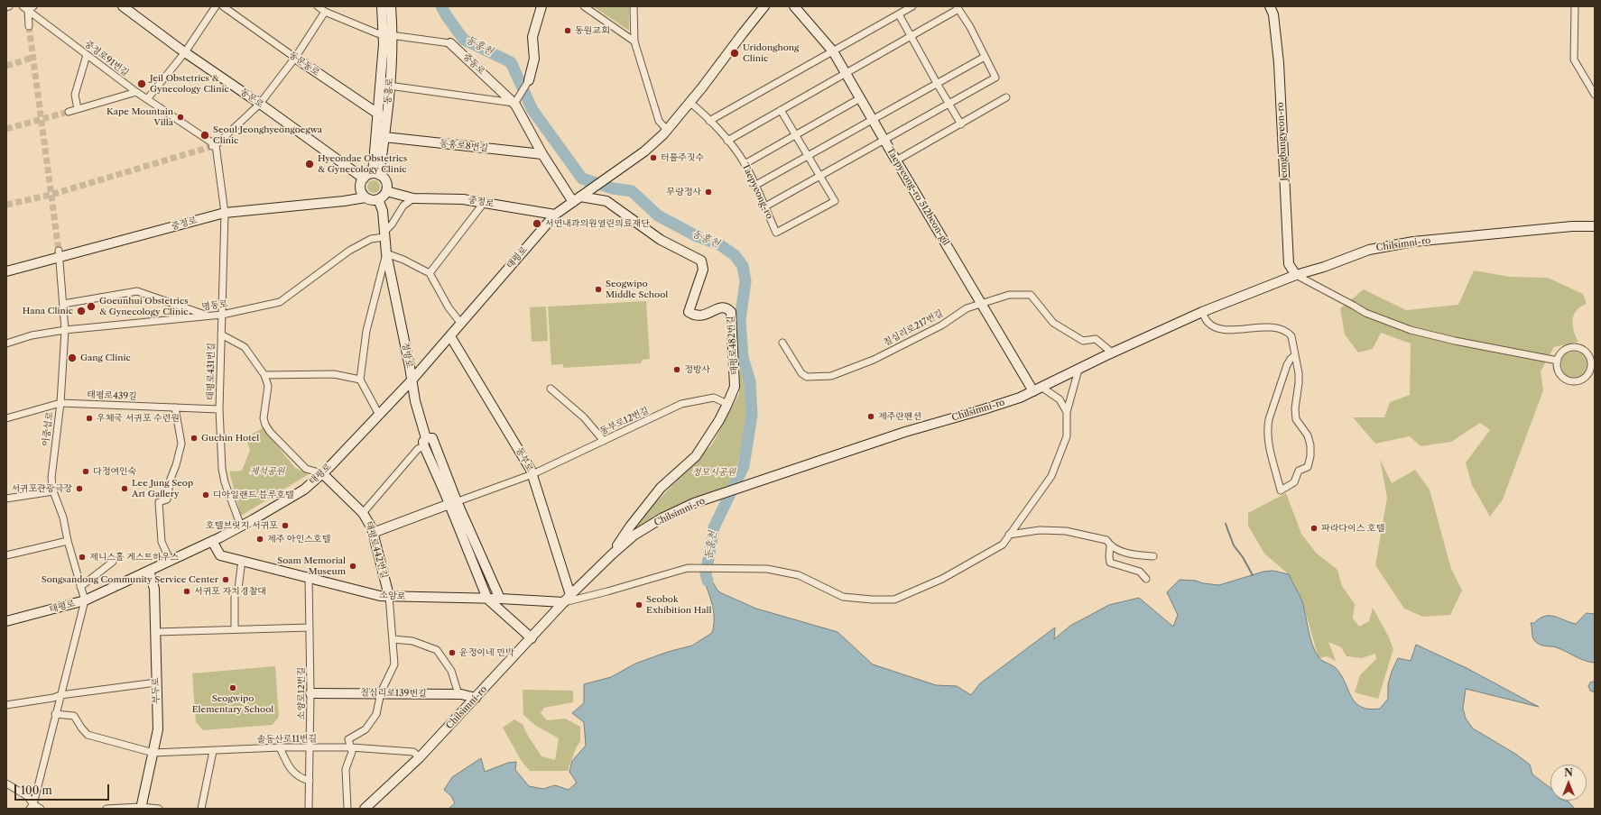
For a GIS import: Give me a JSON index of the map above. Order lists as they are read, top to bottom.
{
  "streets": {
    "street": [
      "중정로91번길",
      "동문동로",
      "중동로",
      "동홍로",
      "동문로",
      "Jeongbangyeon-ro",
      "동홍로8번길",
      "Taepyeong-ro",
      "Taepyeong-ro 512beon-gil",
      "중정로",
      "Chilsimni-ro",
      "태평로",
      "명동로",
      "칠십리로217번길",
      "태평로482번길",
      "정방로",
      "태평로431번길",
      "태평로439길",
      "동부로12번길",
      "이중섭로",
      "동부로",
      "태평로442번길",
      "소암로",
      "부두로",
      "소양로12번길",
      "칠십리로139번길",
      "솔동산로11번길"
    ]
  },
  "crossings": [
    ["동문동로", "동홍로"],
    ["중동로", "동홍로"],
    ["중동로", "동홍로8번길"],
    ["중동로", "태평로482번길"],
    ["동홍로", "동문로"],
    ["동홍로", "동홍로8번길"],
    ["동홍로", "중정로"],
    ["동홍로", "정방로"],
    ["동문로", "중정로"],
    ["동문로", "정방로"],
    ["Jeongbangyeon-ro", "Chilsimni-ro"],
    ["Taepyeong-ro 512beon-gil", "Chilsimni-ro"],
    ["Taepyeong-ro 512beon-gil", "칠십리로217번길"],
    ["중정로", "태평로"],
    ["중정로", "정방로"],
    ["중정로", "태평로431번길"],
    ["중정로", "이중섭로"],
    ["Chilsimni-ro", "칠십리로217번길"],
    ["Chilsimni-ro", "태평로482번길"],
    ["Chilsimni-ro", "동부로"],
    ["Chilsimni-ro", "소암로"],
    ["Chilsimni-ro", "칠십리로139번길"],
    ["Chilsimni-ro", "솔동산로11번길"],
    ["태평로", "정방로"],
    ["태평로", "태평로431번길"],
    ["태평로", "이중섭로"],
    ["태평로", "동부로"],
    ["태평로", "태평로442번길"],
    ["태평로", "소암로"],
    ["태평로", "부두로"],
    ["명동로", "정방로"],
    ["명동로", "태평로431번길"],
    ["명동로", "이중섭로"],
    ["태평로482번길", "동부로12번길"],
    ["정방로", "태평로442번길"],
    ["정방로", "소암로"],
    ["태평로431번길", "태평로439길"],
    ["태평로439길", "이중섭로"],
    ["동부로12번길", "동부로"],
    ["태평로442번길", "소암로"],
    ["태평로442번길", "칠십리로139번길"],
    ["태평로442번길", "솔동산로11번길"],
    ["소암로", "소양로12번길"],
    ["부두로", "솔동산로11번길"],
    ["소양로12번길", "칠십리로139번길"],
    ["소양로12번길", "솔동산로11번길"]
  ],
  "water": ["동홍천"],
  "parks": ["제석공원", "정모시공원"],
  "places": [
    "동원교회",
    "Uridonghong Clinic",
    "Jeil Obstetrics & Gynecology Clinic",
    "Kape Mountain Villa",
    "Seoul Jeonghyeongoegwa Clinic",
    "터틀주짓수",
    "Hyeondae Obstetrics & Gynecology Clinic",
    "무량정사",
    "서연내과의원열린의료재단",
    "Seogwipo Middle School",
    "Goeunhui Obstetrics & Gynecology Clinic",
    "Hana Clinic",
    "Gang Clinic",
    "정방사",
    "제주란펜션",
    "우체국 서귀포 수련원",
    "Guchin Hotel",
    "다정여인숙",
    "서귀포관광극장",
    "Lee Jung Seop Art Gallery",
    "디아일랜드 블루호텔",
    "호텔브릿지 서귀포",
    "파라다이스 호텔",
    "제주 아인스호텔",
    "제니스홀 게스트하우스",
    "Soam Memorial Museum",
    "Songsandong Community Service Center",
    "서귀포 자치경찰대",
    "Seobok Exhibition Hall",
    "윤정이네 민박",
    "Seogwipo Elementary School"
  ],
  "scale_bar": "100 m",
  "north": "top"
}
